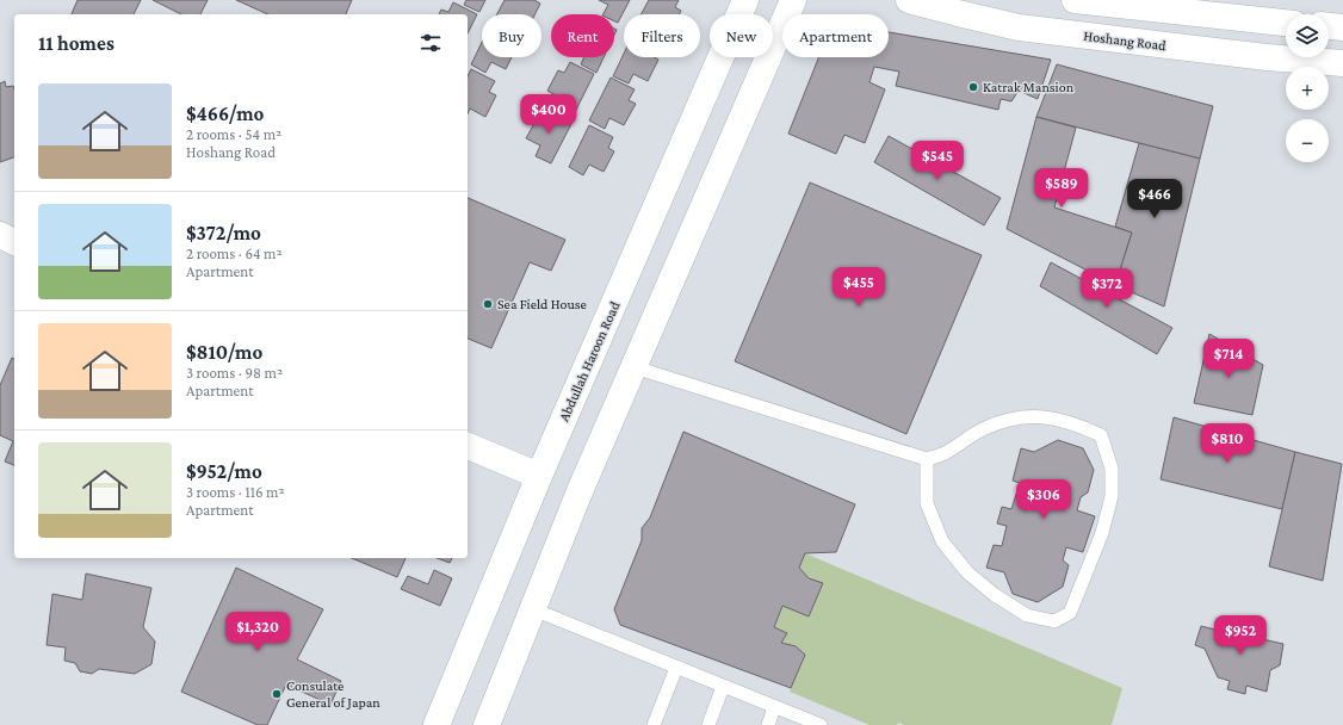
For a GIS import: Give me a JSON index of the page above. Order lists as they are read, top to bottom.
{
  "streets": {
    "main road": ["Hoshang Road", "Abdullah Haroon Road"]
  },
  "places": ["Katrak Mansion", "Sea Field House", "Consulate General of Japan"],
  "page": {
    "map_buttons": ["+", "−"],
    "chip": [
      "Buy",
      "Rent",
      "Filters",
      "New",
      "Apartment"
    ],
    "heading": "11 homes",
    "list": [
      {
        "name": "$466/mo",
        "note": "2 rooms · 54 m² · Hoshang Road"
      },
      {
        "name": "$372/mo",
        "note": "2 rooms · 64 m² · Apartment"
      },
      {
        "name": "$810/mo",
        "note": "3 rooms · 98 m² · Apartment"
      },
      {
        "name": "$952/mo",
        "note": "3 rooms · 116 m² · Apartment"
      }
    ],
    "price": [
      "$400",
      "$545",
      "$589",
      "$466",
      "$455",
      "$372",
      "$714",
      "$810",
      "$306",
      "$1,320",
      "$952"
    ]
  }
}
